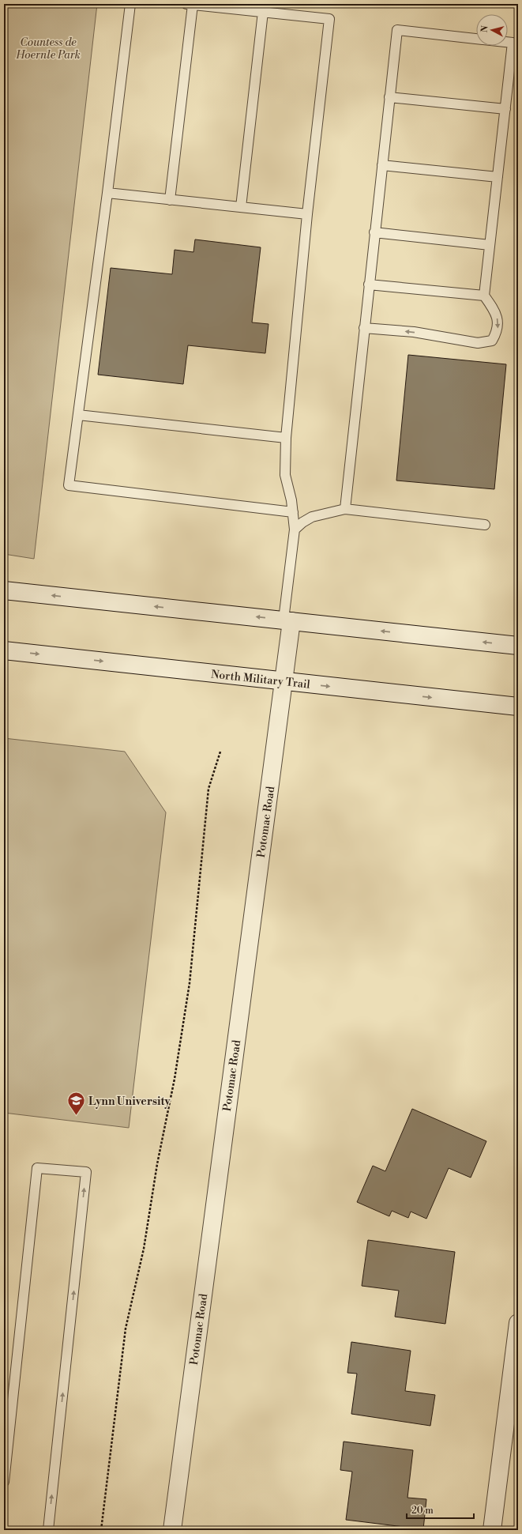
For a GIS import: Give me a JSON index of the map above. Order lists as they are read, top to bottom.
{
  "streets": {
    "street": ["North Military Trail", "Potomac Road"]
  },
  "crossings": [
    ["North Military Trail", "Potomac Road"]
  ],
  "parks": ["Countess de Hoernle Park"],
  "places": {
    "school or university": ["Lynn University"]
  },
  "scale_bar": "20 m",
  "north": "left"
}
